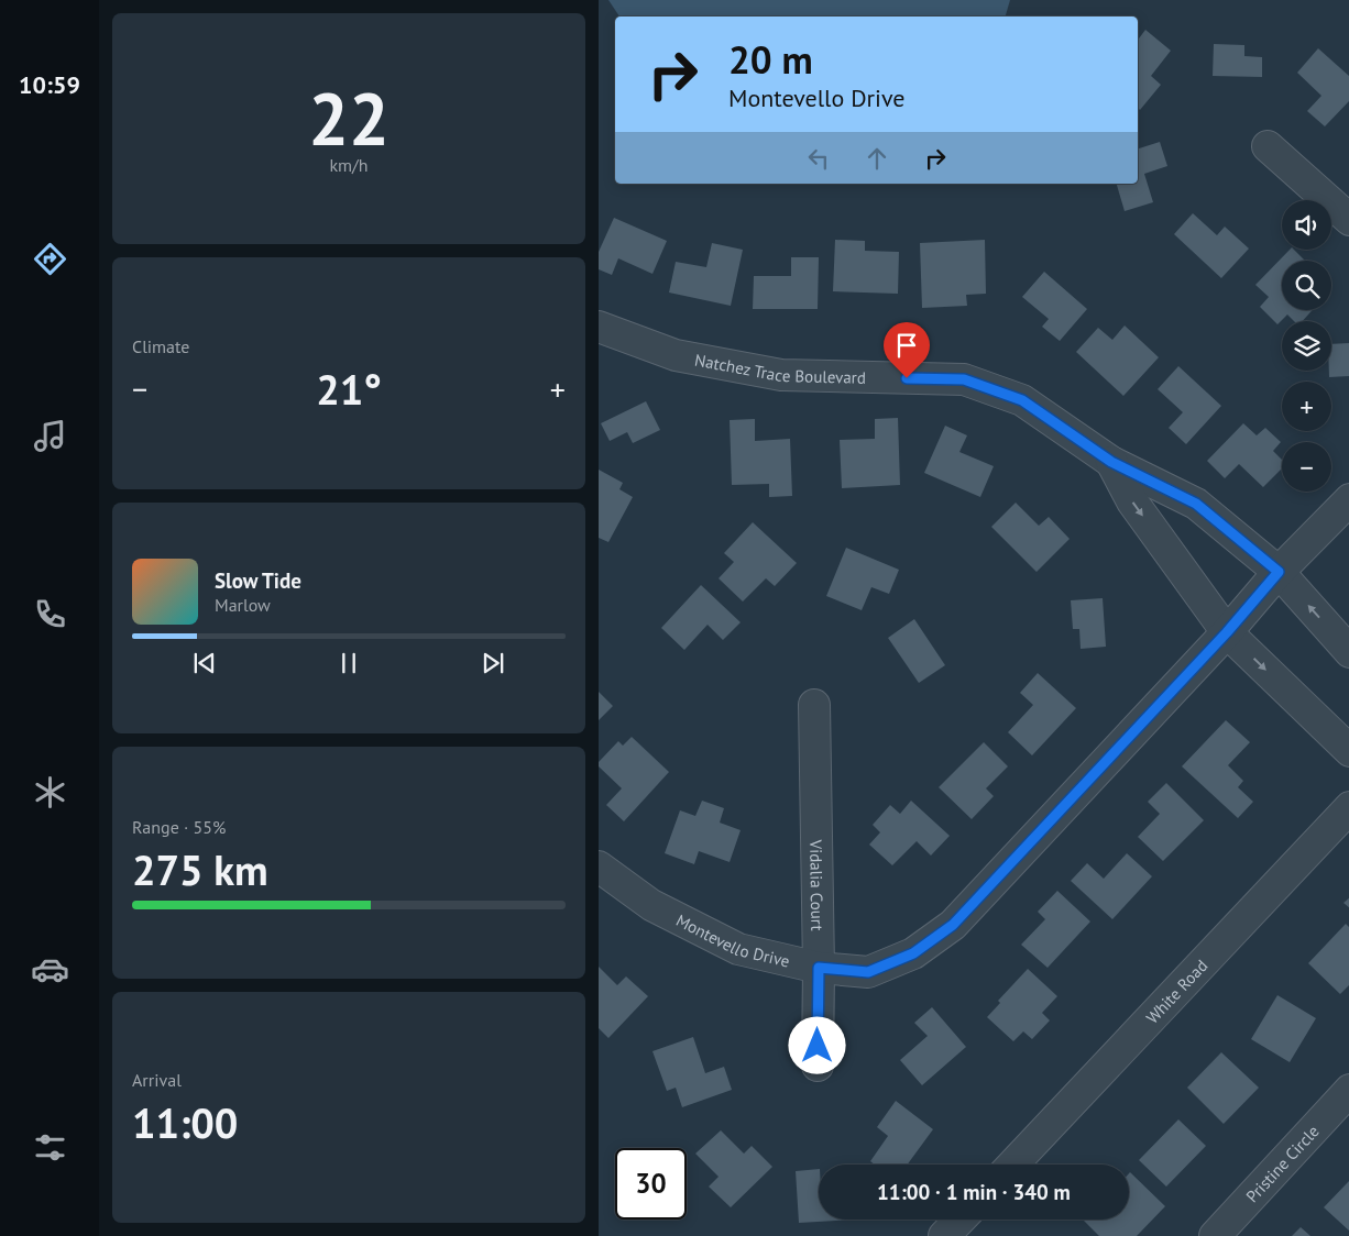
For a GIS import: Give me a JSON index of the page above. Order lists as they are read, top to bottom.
{
  "streets": {
    "street": [
      "Natchez Trace Boulevard",
      "Vidalia Court",
      "Montevello Drive",
      "White Road",
      "Pristine Circle"
    ]
  },
  "crossings": [
    ["Natchez Trace Boulevard", "Montevello Drive"],
    ["Vidalia Court", "Montevello Drive"]
  ],
  "page": {
    "tabs": "10:59",
    "tile": [
      ["22", "km/h"],
      "Climate",
      ["Range · 55%", "275 km"],
      ["Arrival", "11:00"]
    ],
    "turn": ["20 m", "Montevello Drive"],
    "map_buttons": ["+", "−"],
    "heat": ["−", "21°", "+"],
    "song": ["Slow Tide", "Marlow"],
    "limit": "30",
    "trip": "11:00 · 1 min · 340 m"
  }
}
